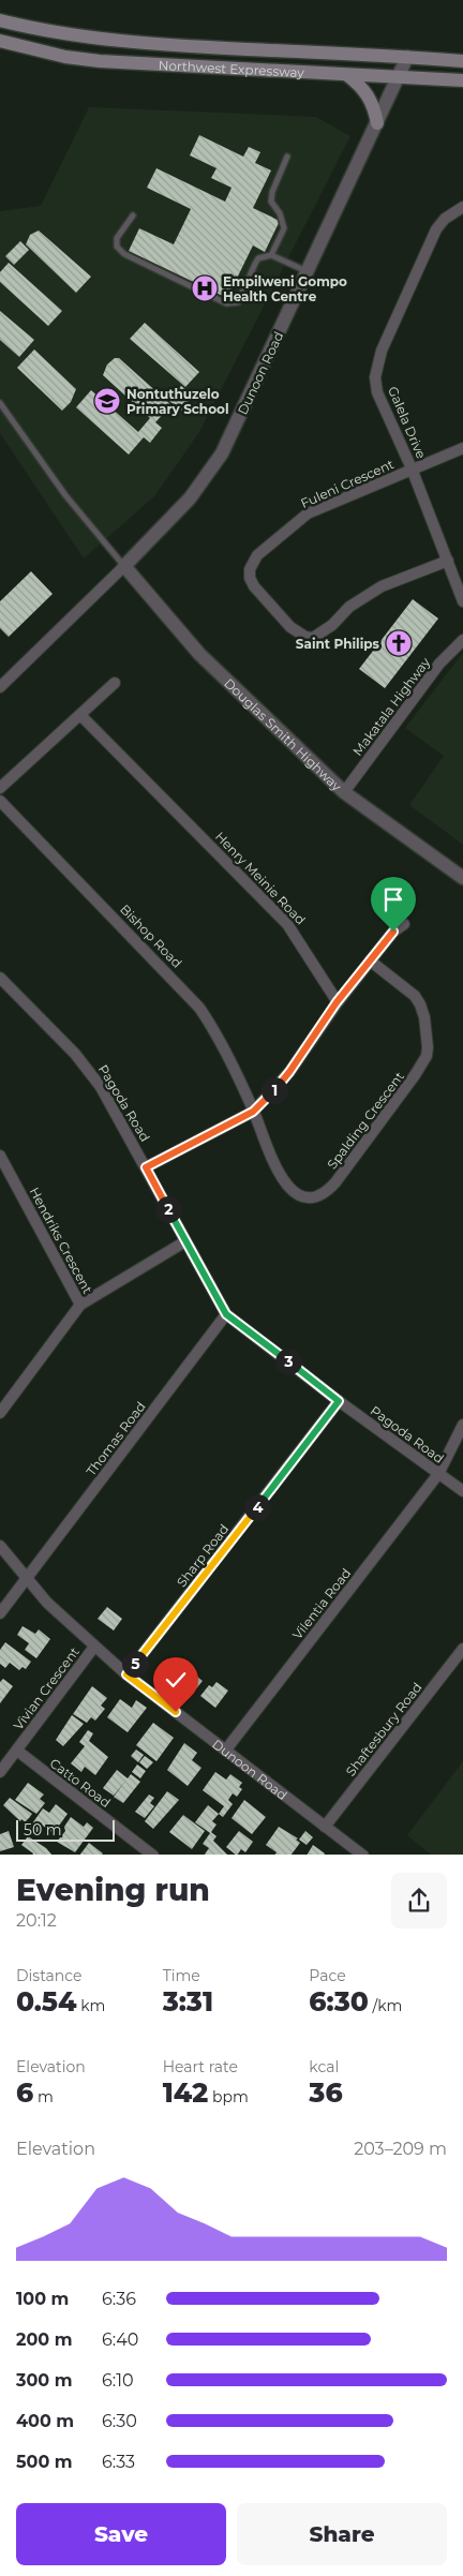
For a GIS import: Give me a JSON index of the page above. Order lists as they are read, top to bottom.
{
  "streets": {
    "main road": ["Northwest Expressway"],
    "street": [
      "Dunoon Road",
      "Galela Drive",
      "Fuleni Crescent",
      "Makatala Highway",
      "Douglas Smith Highway",
      "Henry Meinie Road",
      "Bishop Road",
      "Pagoda Road",
      "Spalding Crescent",
      "Hendriks Crescent",
      "Thomas Road",
      "Sharp Road",
      "Vilentia Road",
      "Vivian Crescent",
      "Shaftesbury Road",
      "Catto Road"
    ]
  },
  "crossings": [
    ["Northwest Expressway", "Dunoon Road"],
    ["Dunoon Road", "Douglas Smith Highway"],
    ["Dunoon Road", "Thomas Road"],
    ["Dunoon Road", "Sharp Road"],
    ["Dunoon Road", "Vilentia Road"],
    ["Dunoon Road", "Vivian Crescent"],
    ["Dunoon Road", "Shaftesbury Road"],
    ["Galela Drive", "Fuleni Crescent"],
    ["Makatala Highway", "Douglas Smith Highway"],
    ["Bishop Road", "Spalding Crescent"],
    ["Pagoda Road", "Thomas Road"],
    ["Pagoda Road", "Sharp Road"],
    ["Pagoda Road", "Vilentia Road"],
    ["Vivian Crescent", "Catto Road"]
  ],
  "places": {
    "hospital": ["Empilweni Gompo Health Centre"],
    "school or university": ["Nontuthuzelo Primary School"],
    "church": ["Saint Philips"]
  },
  "scale_bar": "50 m",
  "page": {
    "pins": [
      "1",
      "2",
      "3",
      "4",
      "5"
    ],
    "scale": "50 m",
    "heading": ["Evening run", "20:12"],
    "stats": [
      ["Distance", "0.54 km"],
      ["Time", "3:31"],
      ["Pace", "6:30 /km"],
      ["Elevation", "6 m"],
      ["Heart rate", "142 bpm"],
      ["kcal", "36"]
    ],
    "chart": ["Elevation", "203–209 m"],
    "list": [
      {
        "name": "100 m",
        "note": "6:36"
      },
      {
        "name": "200 m",
        "note": "6:40"
      },
      {
        "name": "300 m",
        "note": "6:10"
      },
      {
        "name": "400 m",
        "note": "6:30"
      },
      {
        "name": "500 m",
        "note": "6:33"
      }
    ],
    "buttons": ["Save", "Share"]
  }
}
